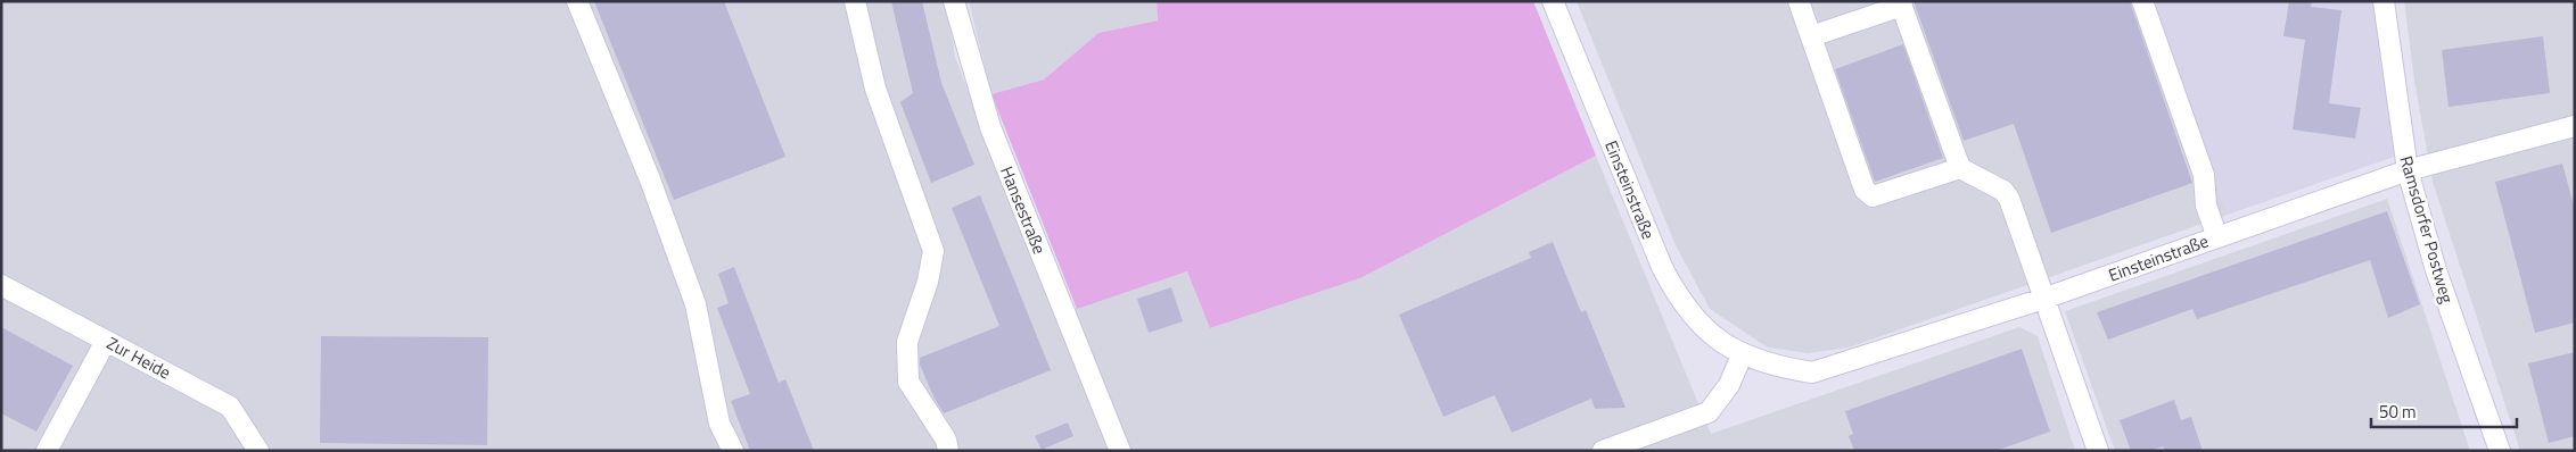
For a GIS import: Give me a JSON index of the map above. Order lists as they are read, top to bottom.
{
  "streets": {
    "street": [
      "Einsteinstraße",
      "Hansestraße",
      "Ramsdorfer Postweg",
      "Zur Heide"
    ]
  },
  "crossings": [
    ["Einsteinstraße", "Ramsdorfer Postweg"]
  ],
  "scale_bar": "50 m"
}
